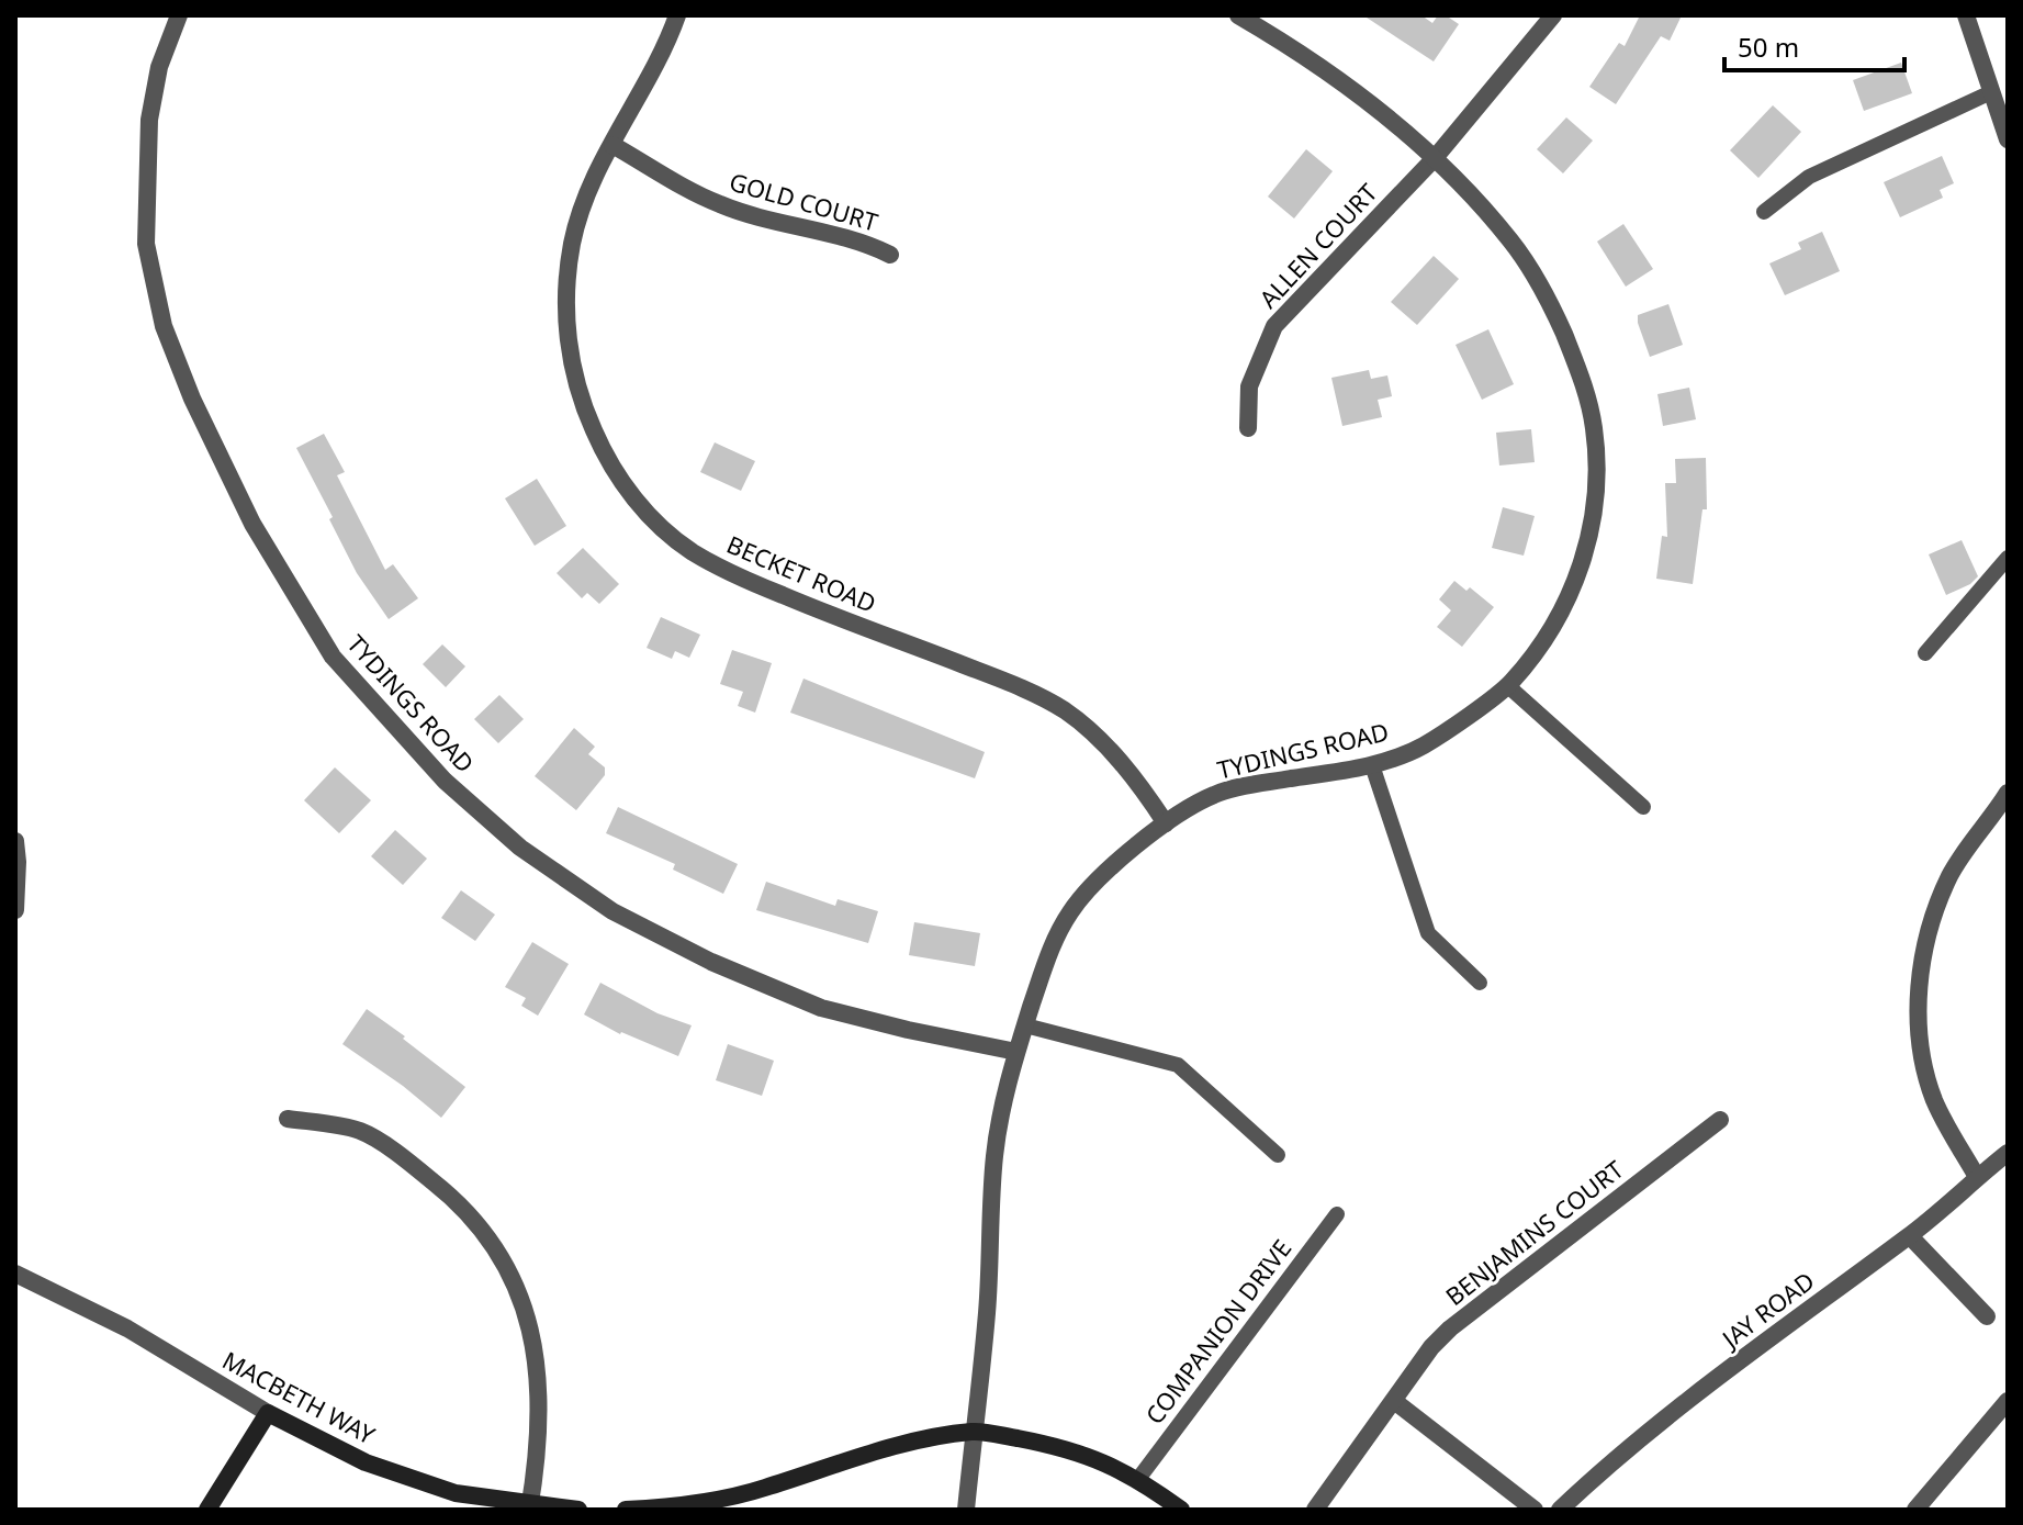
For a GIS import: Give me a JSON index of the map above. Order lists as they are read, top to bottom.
{
  "streets": {
    "street": [
      "GOLD COURT",
      "ALLEN COURT",
      "BECKET ROAD",
      "TYDINGS ROAD",
      "BENJAMINS COURT",
      "JAY ROAD",
      "MACBETH WAY"
    ],
    "lane": ["COMPANION DRIVE"]
  },
  "crossings": [
    ["GOLD COURT", "BECKET ROAD"],
    ["ALLEN COURT", "TYDINGS ROAD"],
    ["BECKET ROAD", "TYDINGS ROAD"]
  ],
  "scale_bar": "50 m"
}
